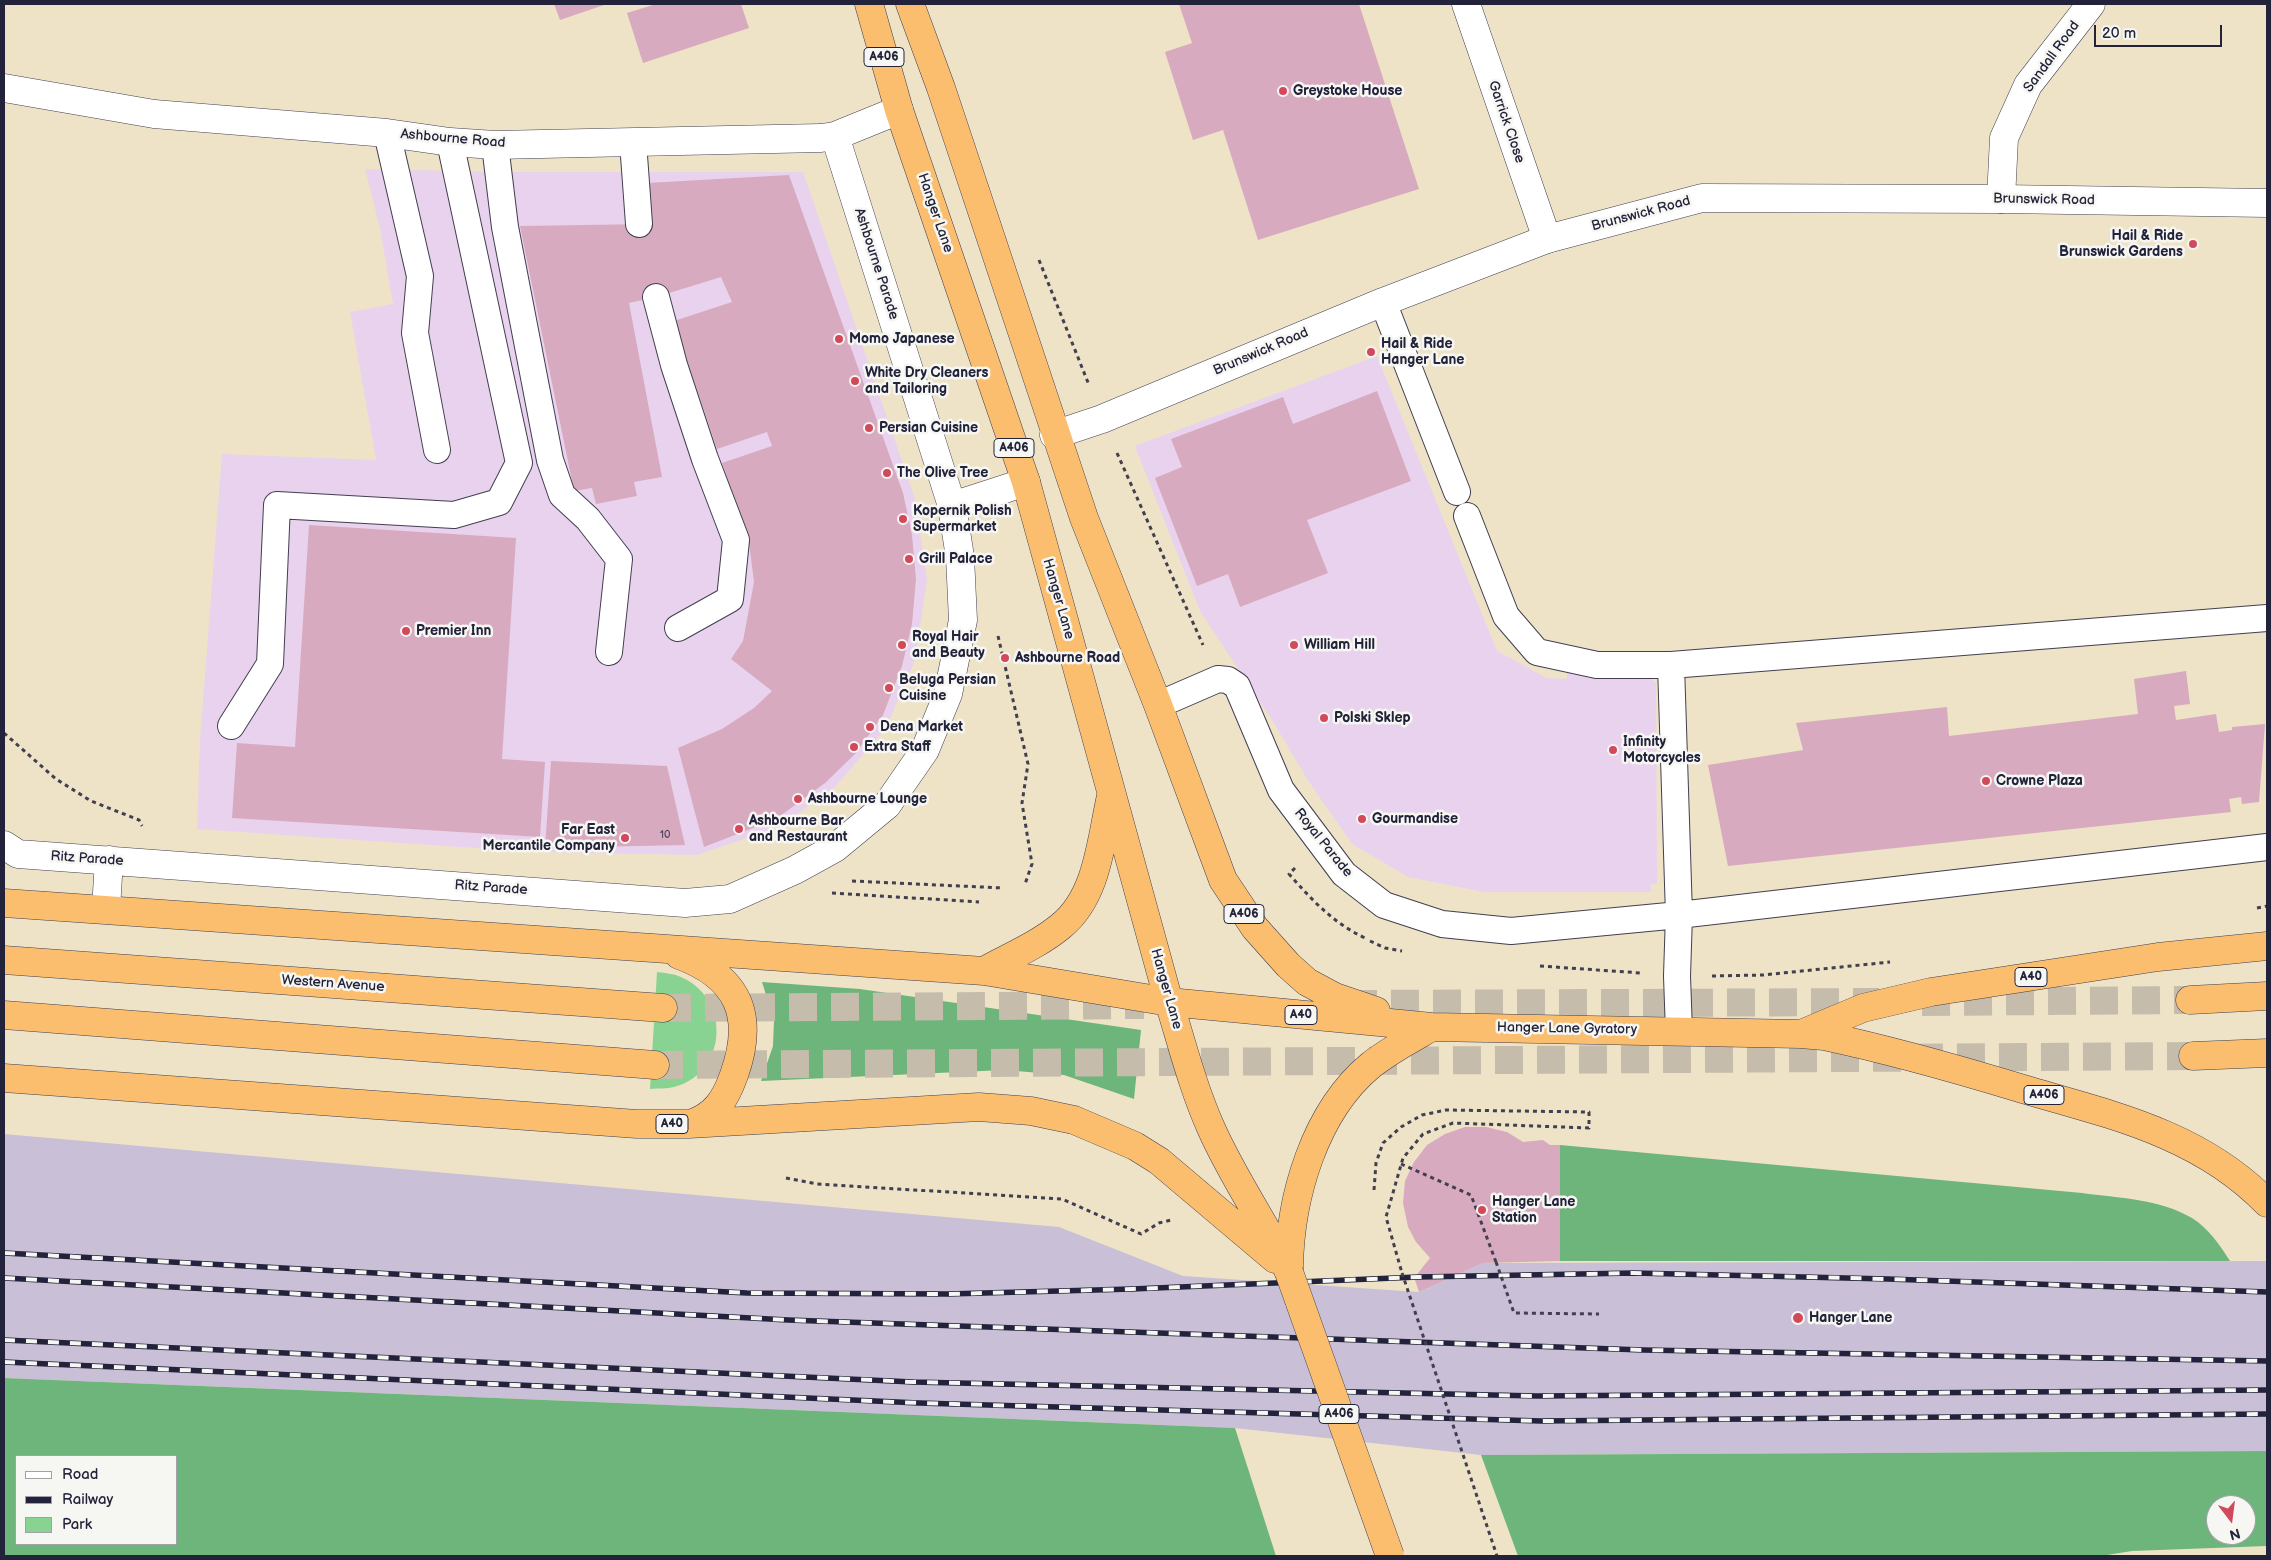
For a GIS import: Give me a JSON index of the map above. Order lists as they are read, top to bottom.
{
  "streets": {
    "highway": [
      "A406",
      "Hanger Lane",
      "A40",
      "Western Avenue",
      "Hanger Lane Gyratory"
    ],
    "street": [
      "Sandall Road",
      "Garrick Close",
      "Ashbourne Road",
      "Brunswick Road",
      "Ashbourne Parade",
      "Ritz Parade"
    ],
    "lane": ["Royal Parade"]
  },
  "crossings": [
    ["A406", "Brunswick Road"],
    ["A406", "Hanger Lane"],
    ["A406", "A40"],
    ["A406", "Hanger Lane Gyratory"],
    ["Sandall Road", "Brunswick Road"],
    ["Garrick Close", "Brunswick Road"],
    ["Ashbourne Road", "Hanger Lane"],
    ["Ashbourne Road", "Ashbourne Parade"],
    ["Hanger Lane", "A40"],
    ["Ashbourne Parade", "Ritz Parade"],
    ["A40", "Hanger Lane Gyratory"]
  ],
  "places": [
    "Greystoke House",
    "Hail & Ride Brunswick Gardens",
    "Momo Japanese",
    "Hail & Ride Hanger Lane",
    "White Dry Cleaners and Tailoring",
    "Persian Cuisine",
    "The Olive Tree",
    "Kopernik Polish Supermarket",
    "Grill Palace",
    "Premier Inn",
    "Royal Hair and Beauty",
    "William Hill",
    "Ashbourne Road",
    "Beluga Persian Cuisine",
    "Polski Sklep",
    "Dena Market",
    "Extra Staff",
    "Infinity Motorcycles",
    "Crowne Plaza",
    "Ashbourne Lounge",
    "Gourmandise",
    "Ashbourne Bar and Restaurant",
    "Far East Mercantile Company",
    "Hanger Lane Station",
    "Hanger Lane"
  ],
  "house_numbers": ["10"],
  "legend": ["Road", "Railway", "Park"],
  "scale_bar": "20 m",
  "north": "bottom"
}
